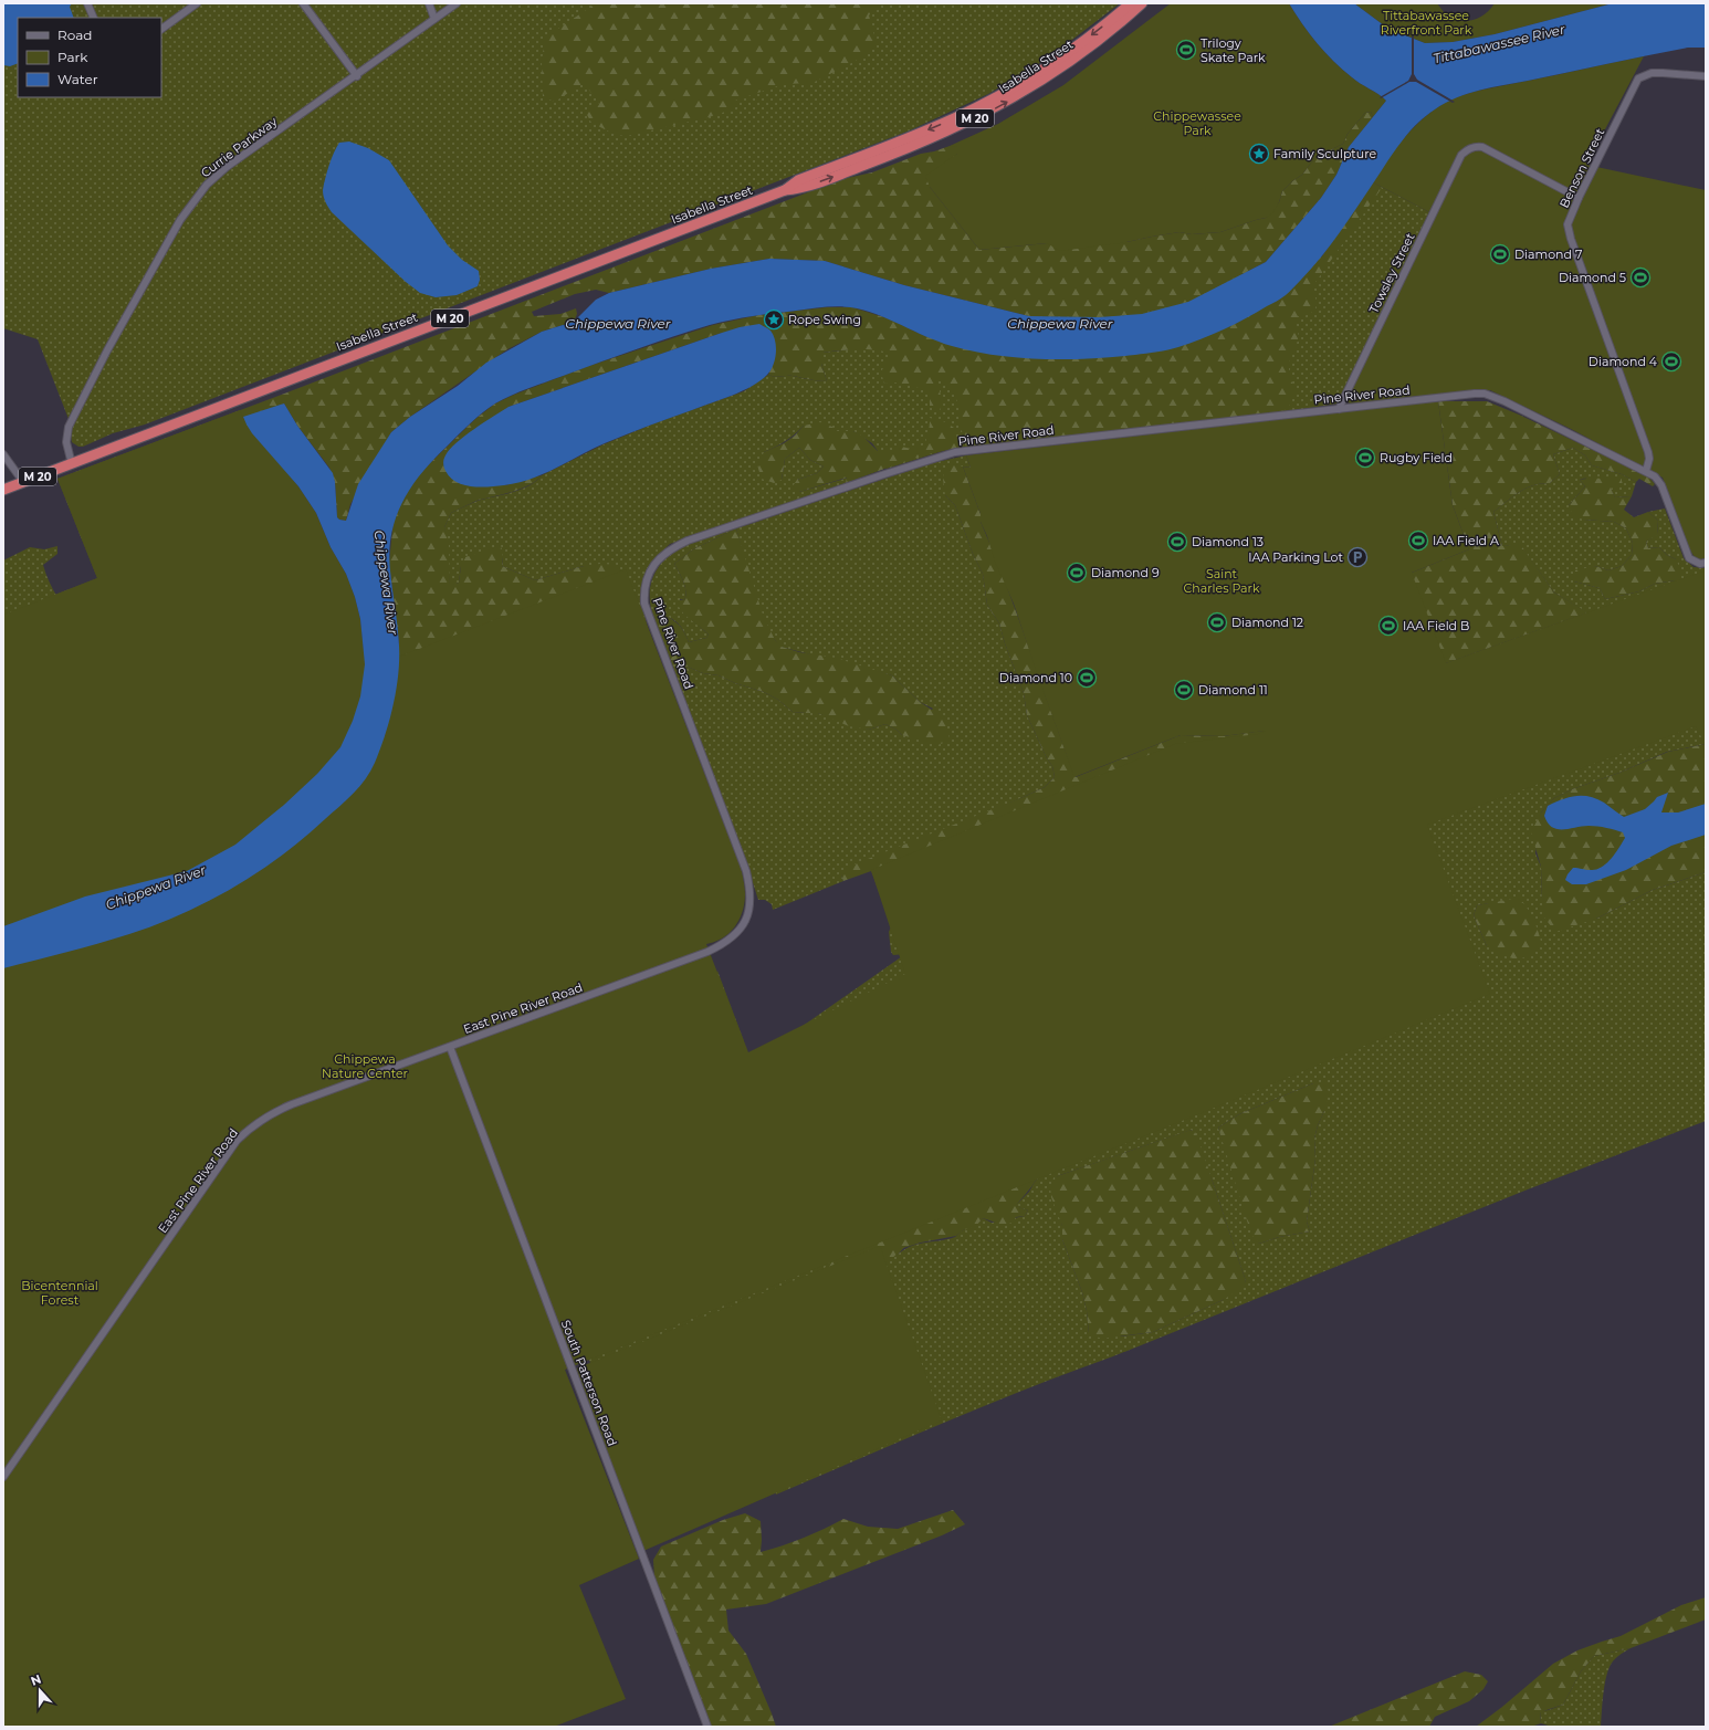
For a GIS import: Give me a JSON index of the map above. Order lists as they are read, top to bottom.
{
  "streets": {
    "highway": ["Isabella Street", "M 20"],
    "street": [
      "Currie Parkway",
      "Benson Street",
      "Towsley Street",
      "Pine River Road",
      "East Pine River Road",
      "South Patterson Road"
    ]
  },
  "crossings": [
    ["Isabella Street", "Currie Parkway"],
    ["Benson Street", "Towsley Street"],
    ["Benson Street", "Pine River Road"],
    ["Towsley Street", "Pine River Road"],
    ["Pine River Road", "East Pine River Road"],
    ["East Pine River Road", "South Patterson Road"]
  ],
  "water": ["Tittabawassee River", "Chippewa River"],
  "parks": [
    "Tittabawassee Riverfront Park",
    "Chippewassee Park",
    "Saint Charles Park",
    "Chippewa Nature Center",
    "Bicentennial Forest"
  ],
  "places": {
    "sports": [
      "Trilogy Skate Park",
      "Diamond 7",
      "Diamond 5",
      "Diamond 4",
      "Rugby Field",
      "IAA Field A",
      "Diamond 13",
      "Diamond 9",
      "Diamond 12",
      "IAA Field B",
      "Diamond 10",
      "Diamond 11"
    ],
    "place": ["Family Sculpture", "Rope Swing"],
    "parking": ["IAA Parking Lot"]
  },
  "legend": ["Road", "Park", "Water"],
  "north": "top"
}
